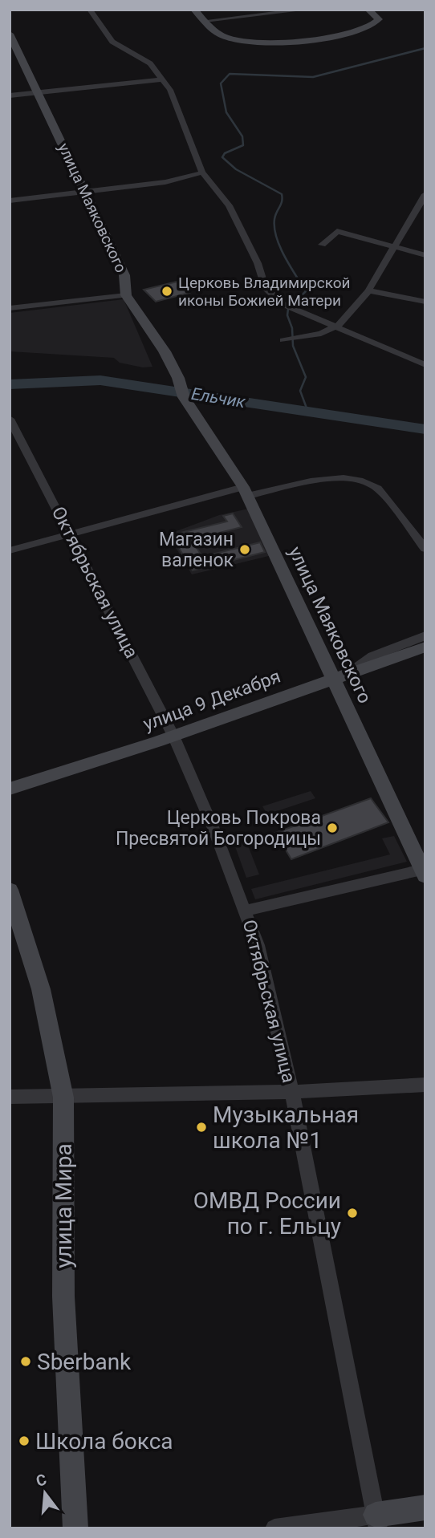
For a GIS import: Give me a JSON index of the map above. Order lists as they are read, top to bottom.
{
  "streets": {
    "main road": ["улица Маяковского", "улица 9 Декабря", "улица Мира"],
    "street": ["Октябрьская улица"]
  },
  "crossings": [
    ["улица Маяковского", "улица 9 Декабря"],
    ["Октябрьская улица", "улица 9 Декабря"]
  ],
  "water": ["Ельчик"],
  "places": [
    "Церковь Владимирской иконы Божией Матери",
    "Магазин валенок",
    "Церковь Покрова Пресвятой Богородицы",
    "Музыкальная школа №1",
    "ОМВД России по г. Ельцу",
    "Sberbank",
    "Школа бокса"
  ],
  "north": "top"
}
